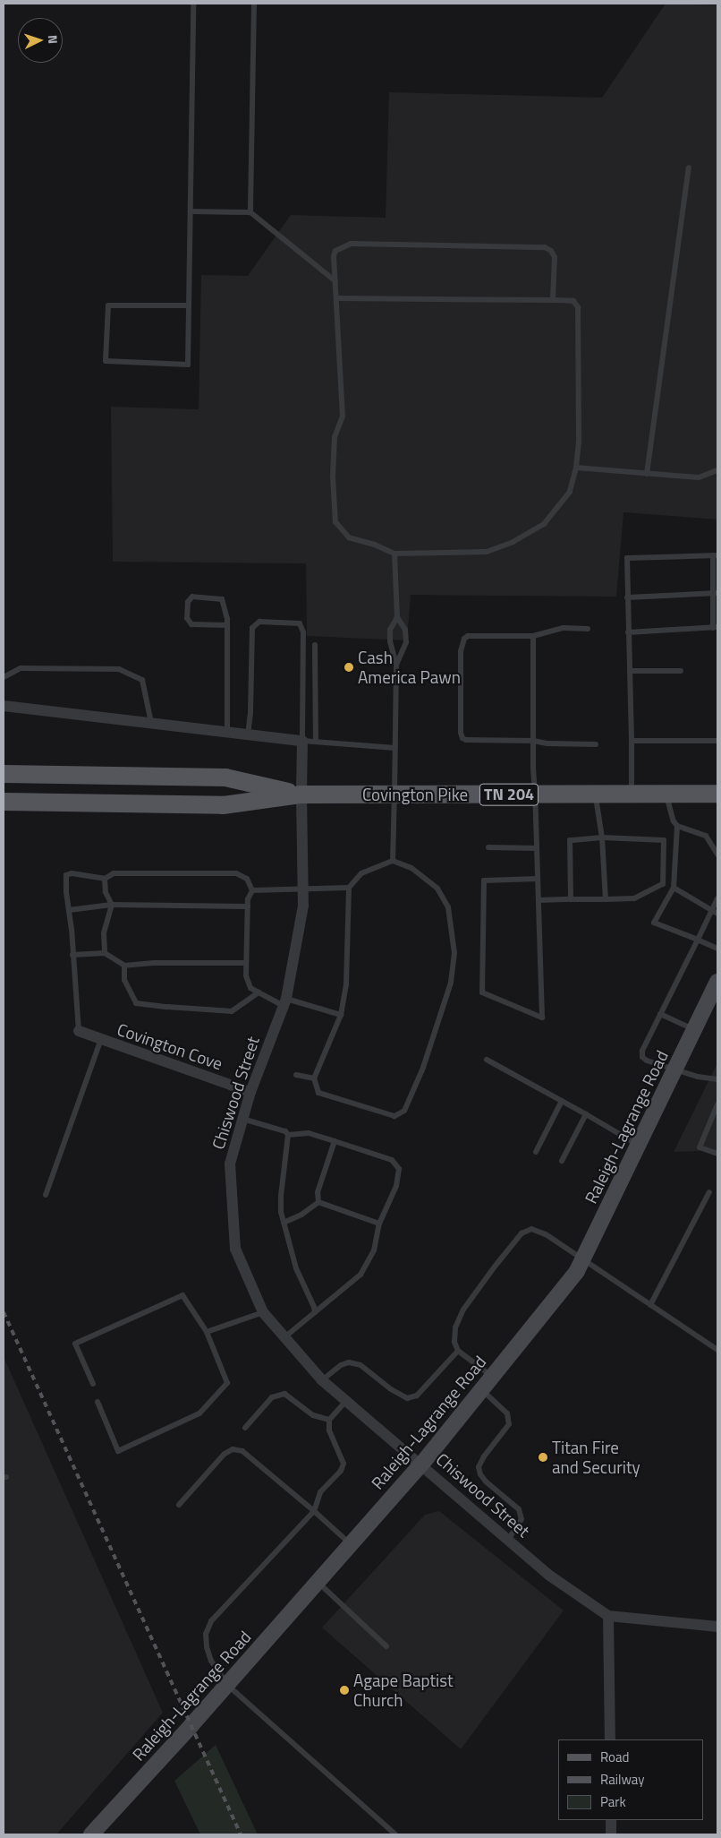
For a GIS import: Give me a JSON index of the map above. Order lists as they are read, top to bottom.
{
  "streets": {
    "main road": ["Covington Pike", "TN 204", "Raleigh-Lagrange Road"],
    "street": ["Covington Cove", "Chiswood Street"]
  },
  "crossings": [
    ["Covington Pike", "Chiswood Street"],
    ["Covington Cove", "Chiswood Street"],
    ["Chiswood Street", "Raleigh-Lagrange Road"]
  ],
  "places": ["Cash America Pawn", "Titan Fire and Security", "Agape Baptist Church"],
  "legend": ["Road", "Railway", "Park"],
  "north": "right"
}
